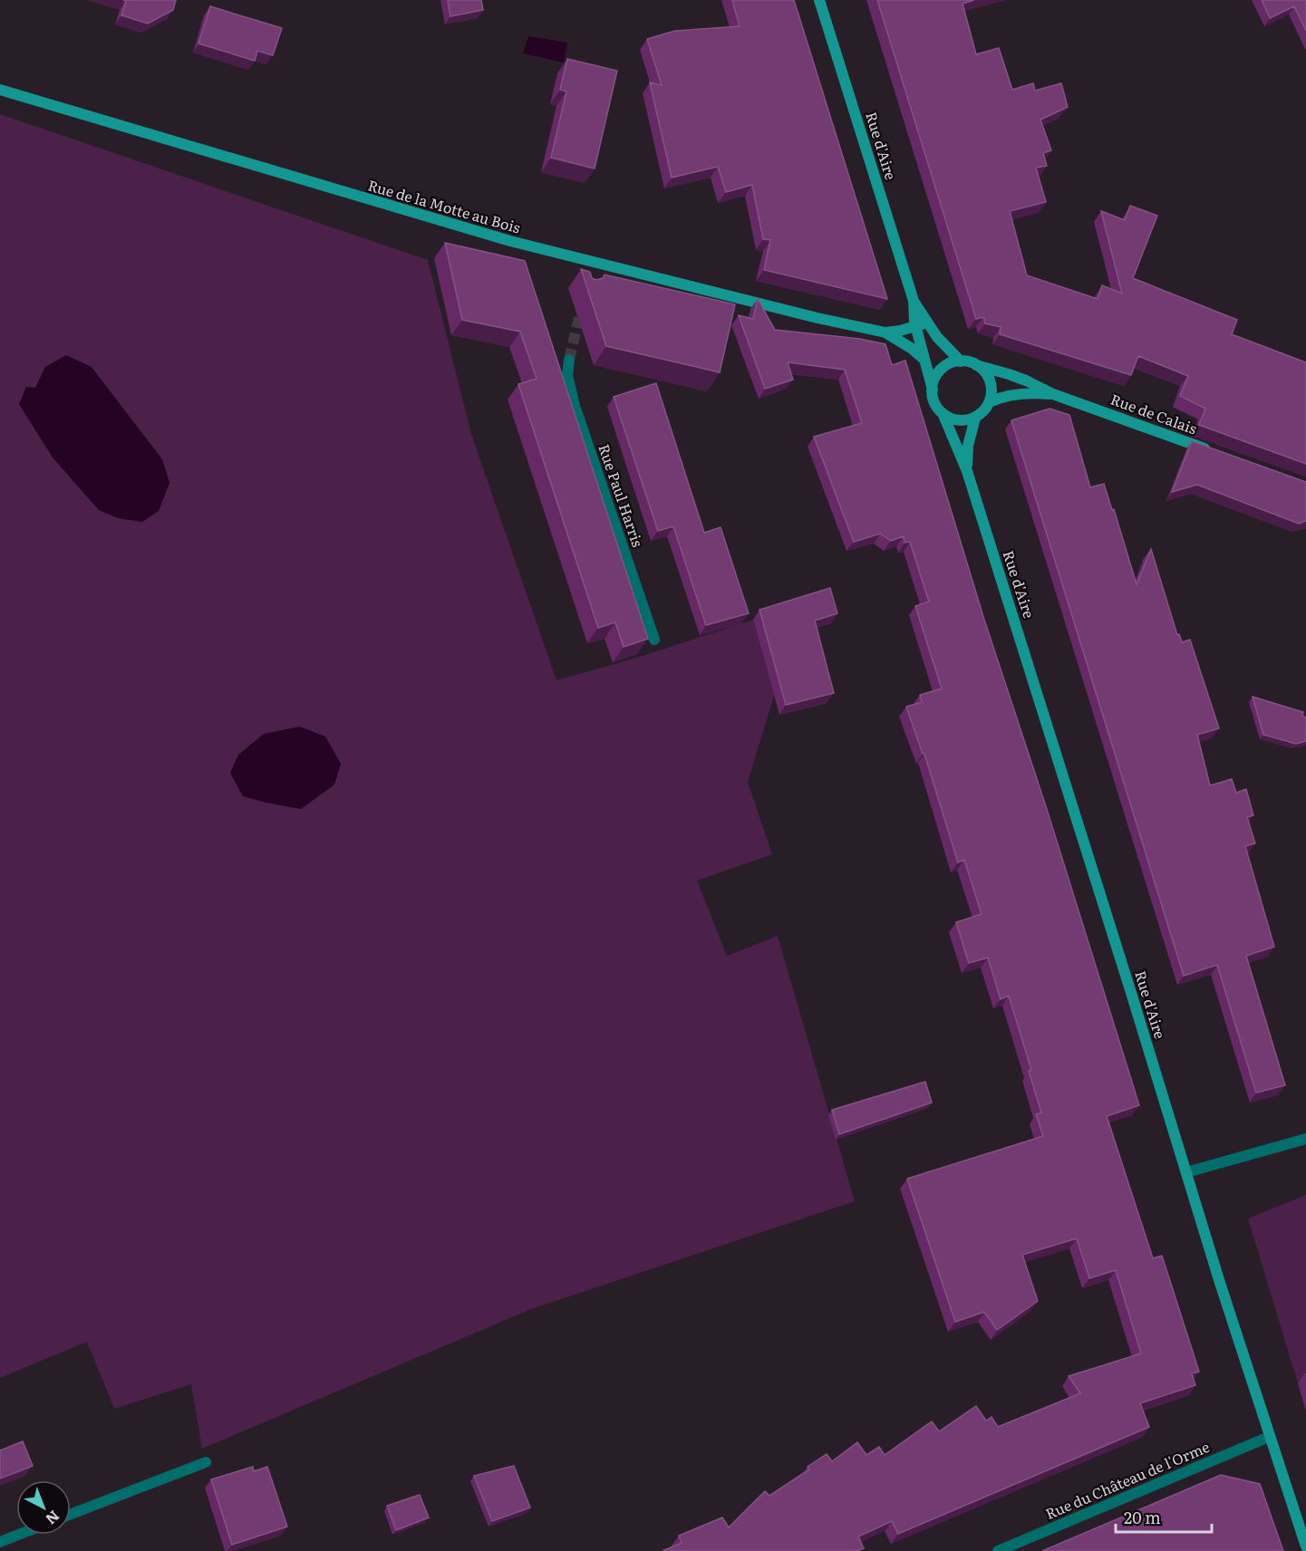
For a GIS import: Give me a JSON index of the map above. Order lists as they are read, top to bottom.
{
  "streets": {
    "main road": ["Rue d'Aire", "Rue de la Motte au Bois", "Rue de Calais"],
    "street": ["Rue Paul Harris", "Rue du Château de l'Orme"]
  },
  "crossings": [
    ["Rue d'Aire", "Rue de la Motte au Bois"],
    ["Rue d'Aire", "Rue de Calais"],
    ["Rue d'Aire", "Rue du Château de l'Orme"]
  ],
  "scale_bar": "20 m",
  "north": "bottom right"
}
